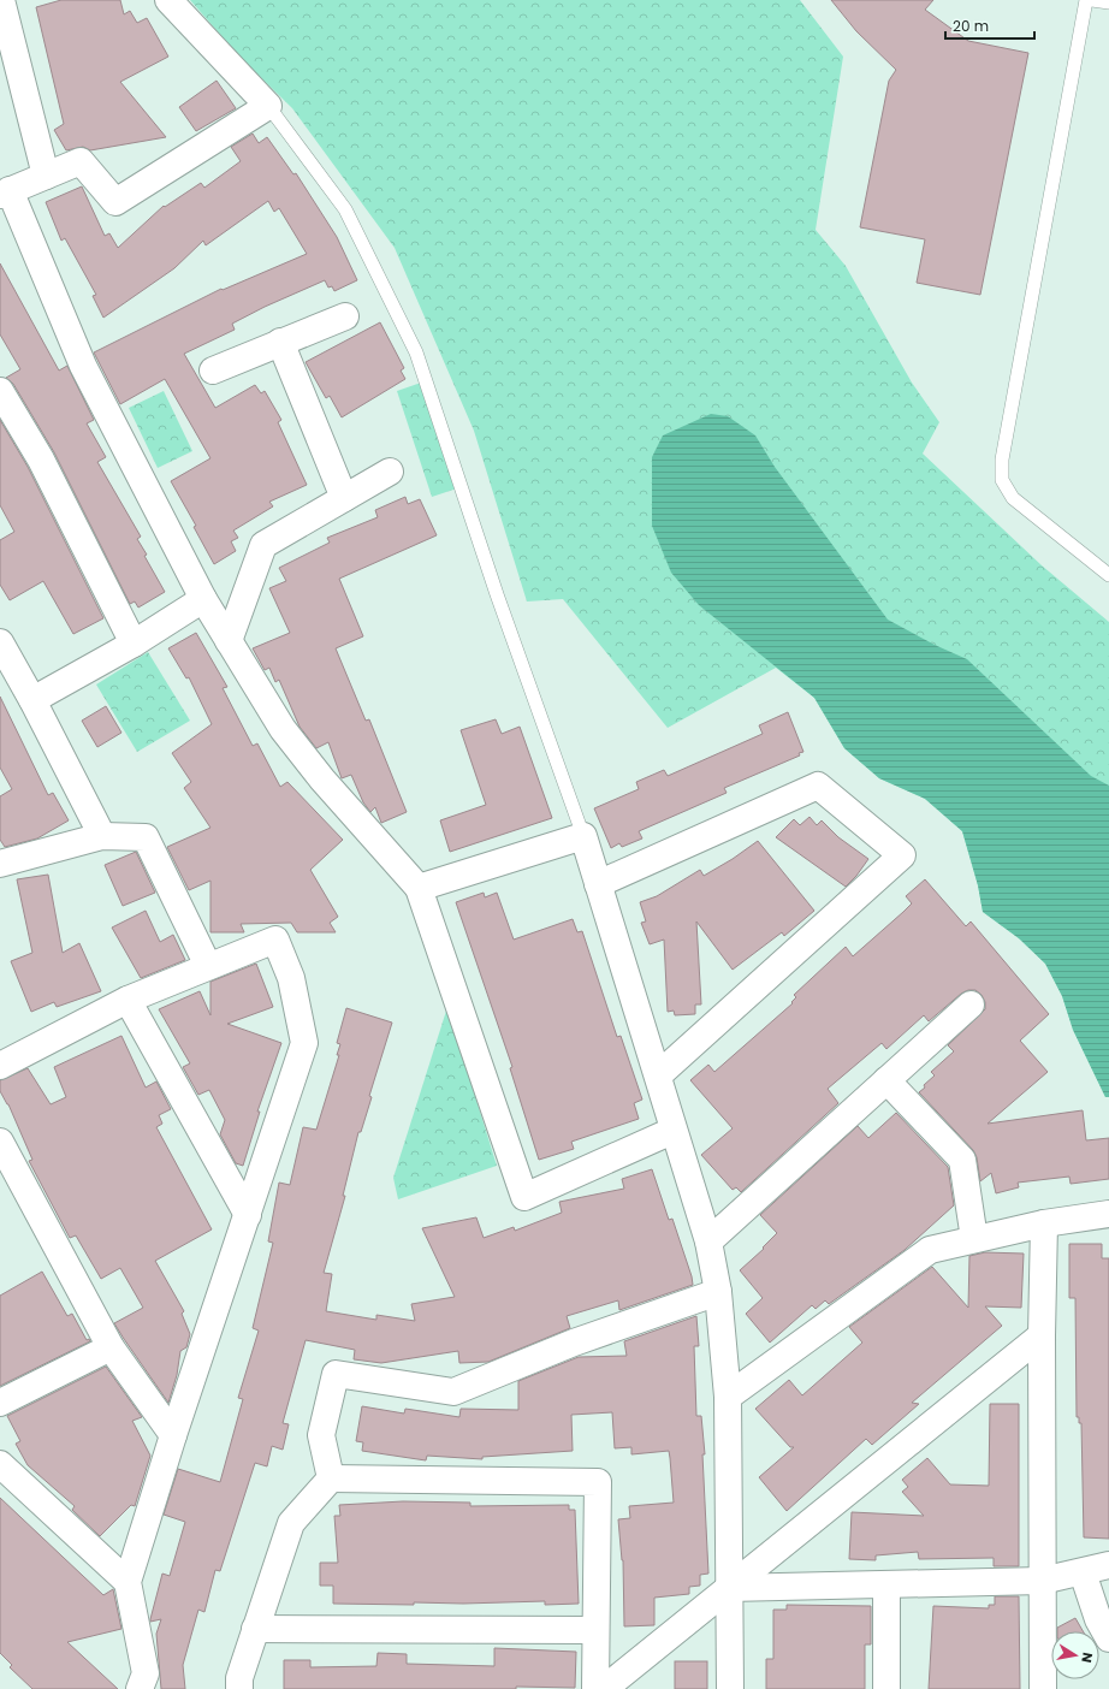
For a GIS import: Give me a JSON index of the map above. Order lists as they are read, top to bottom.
{
  "scale_bar": "20 m",
  "north": "right"
}
